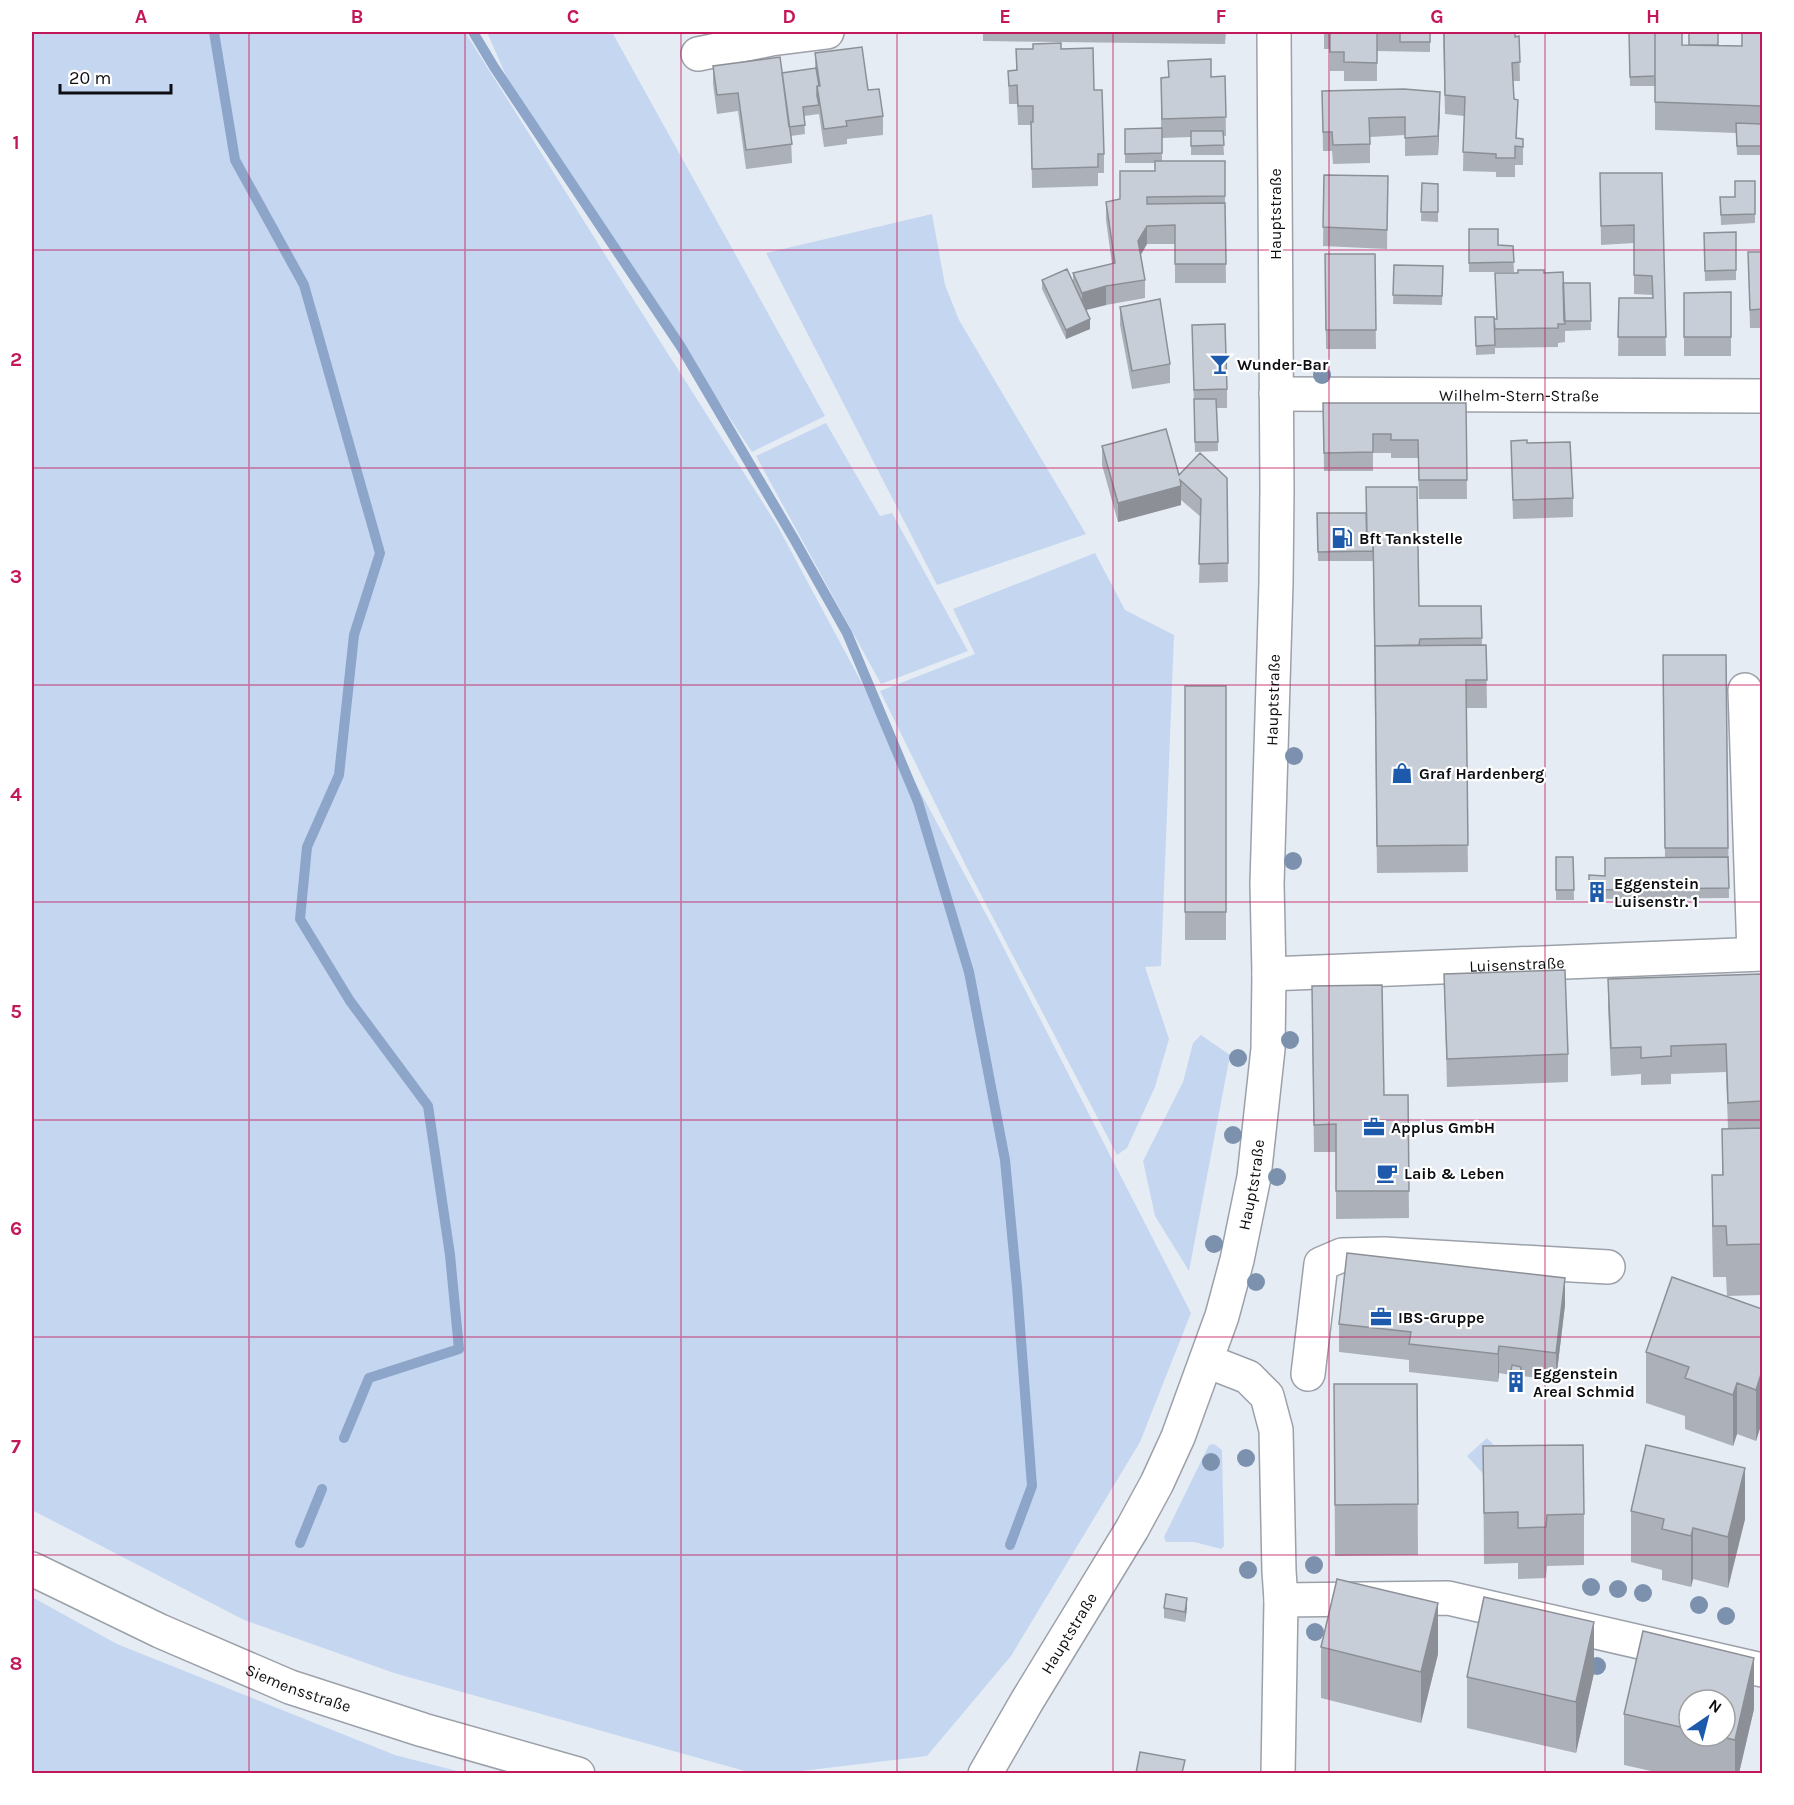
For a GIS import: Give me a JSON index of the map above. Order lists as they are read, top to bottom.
{
  "streets": {
    "street": [
      "Hauptstraße",
      "Wilhelm-Stern-Straße",
      "Luisenstraße",
      "Siemensstraße"
    ]
  },
  "crossings": [
    ["Hauptstraße", "Wilhelm-Stern-Straße"],
    ["Hauptstraße", "Luisenstraße"]
  ],
  "places": {
    "bar": ["Wunder-Bar"],
    "fuel station": ["Bft Tankstelle"],
    "shop": ["Graf Hardenberg"],
    "building": ["Eggenstein Luisenstr. 1", "Eggenstein Areal Schmid"],
    "office": ["Applus GmbH", "IBS-Gruppe"],
    "cafe": ["Laib & Leben"]
  },
  "scale_bar": "20 m",
  "north": "top right",
  "grid": {
    "columns": [
      "A",
      "B",
      "C",
      "D",
      "E",
      "F",
      "G",
      "H"
    ],
    "rows": [
      "1",
      "2",
      "3",
      "4",
      "5",
      "6",
      "7",
      "8"
    ]
  }
}
